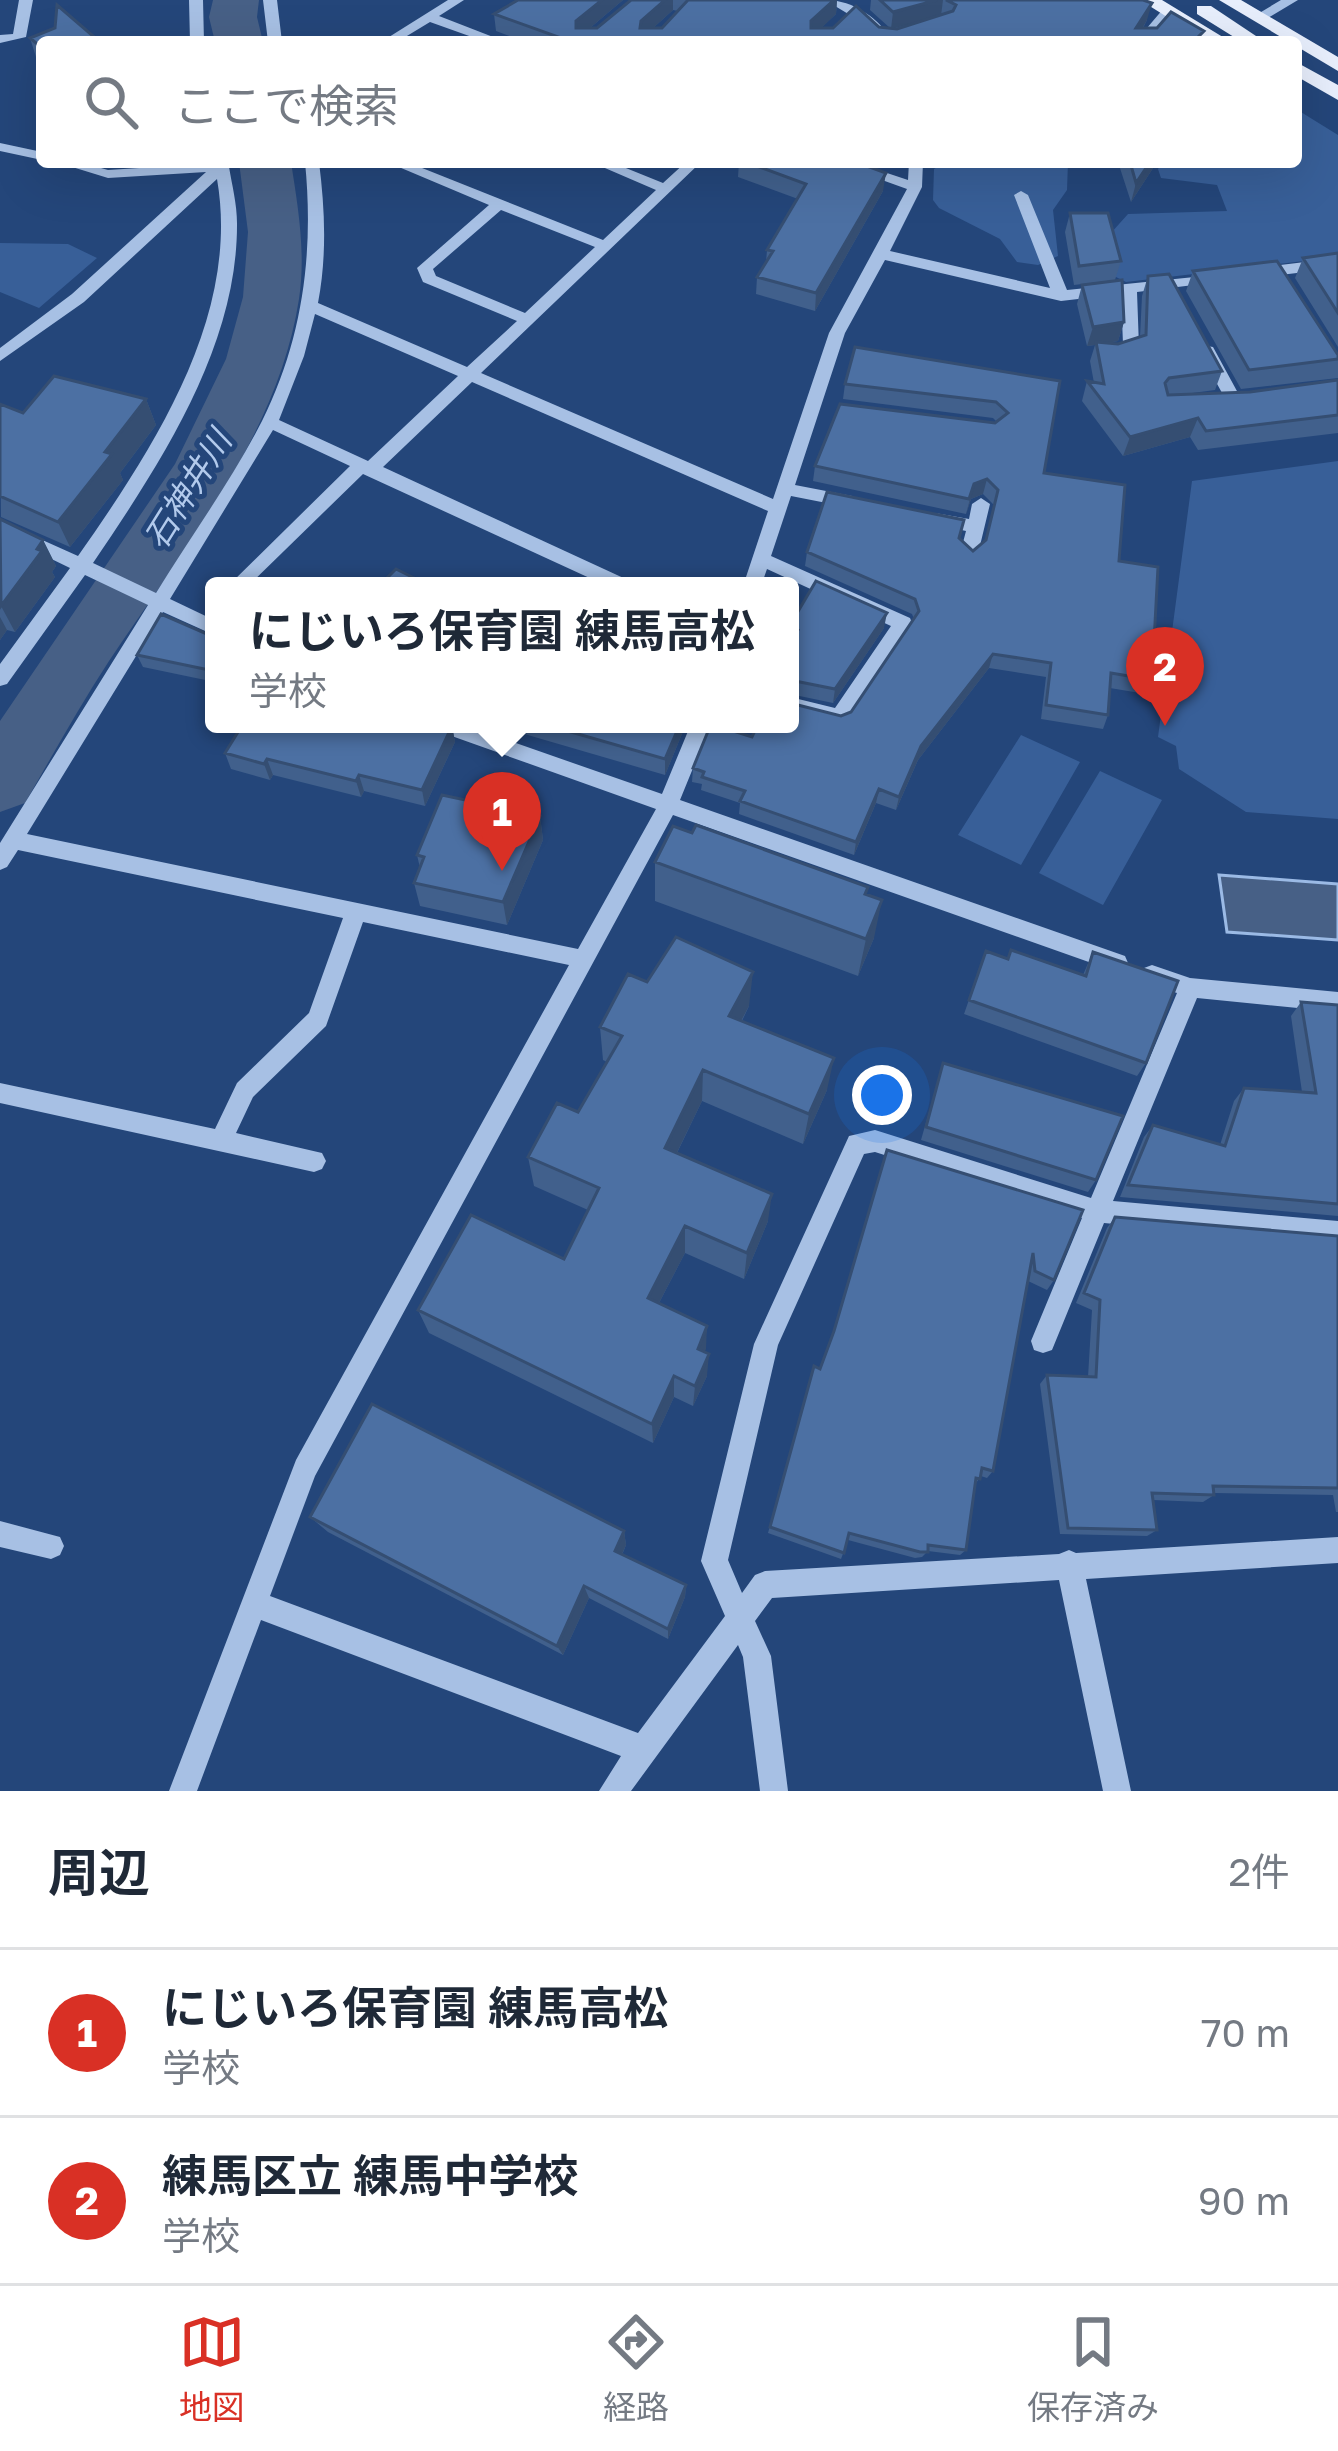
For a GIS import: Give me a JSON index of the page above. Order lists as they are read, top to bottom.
{
  "water": ["石神井川"],
  "page": {
    "search": "ここで検索",
    "popup": ["にじいろ保育園 練馬高松", "学校"],
    "pins": ["2", "1"],
    "heading": ["周辺", "2件"],
    "list": [
      {
        "mark": "1",
        "name": "にじいろ保育園 練馬高松",
        "note": "学校",
        "value": "70 m"
      },
      {
        "mark": "2",
        "name": "練馬区立 練馬中学校",
        "note": "学校",
        "value": "90 m"
      }
    ],
    "nav": ["地図", "経路", "保存済み"]
  }
}
